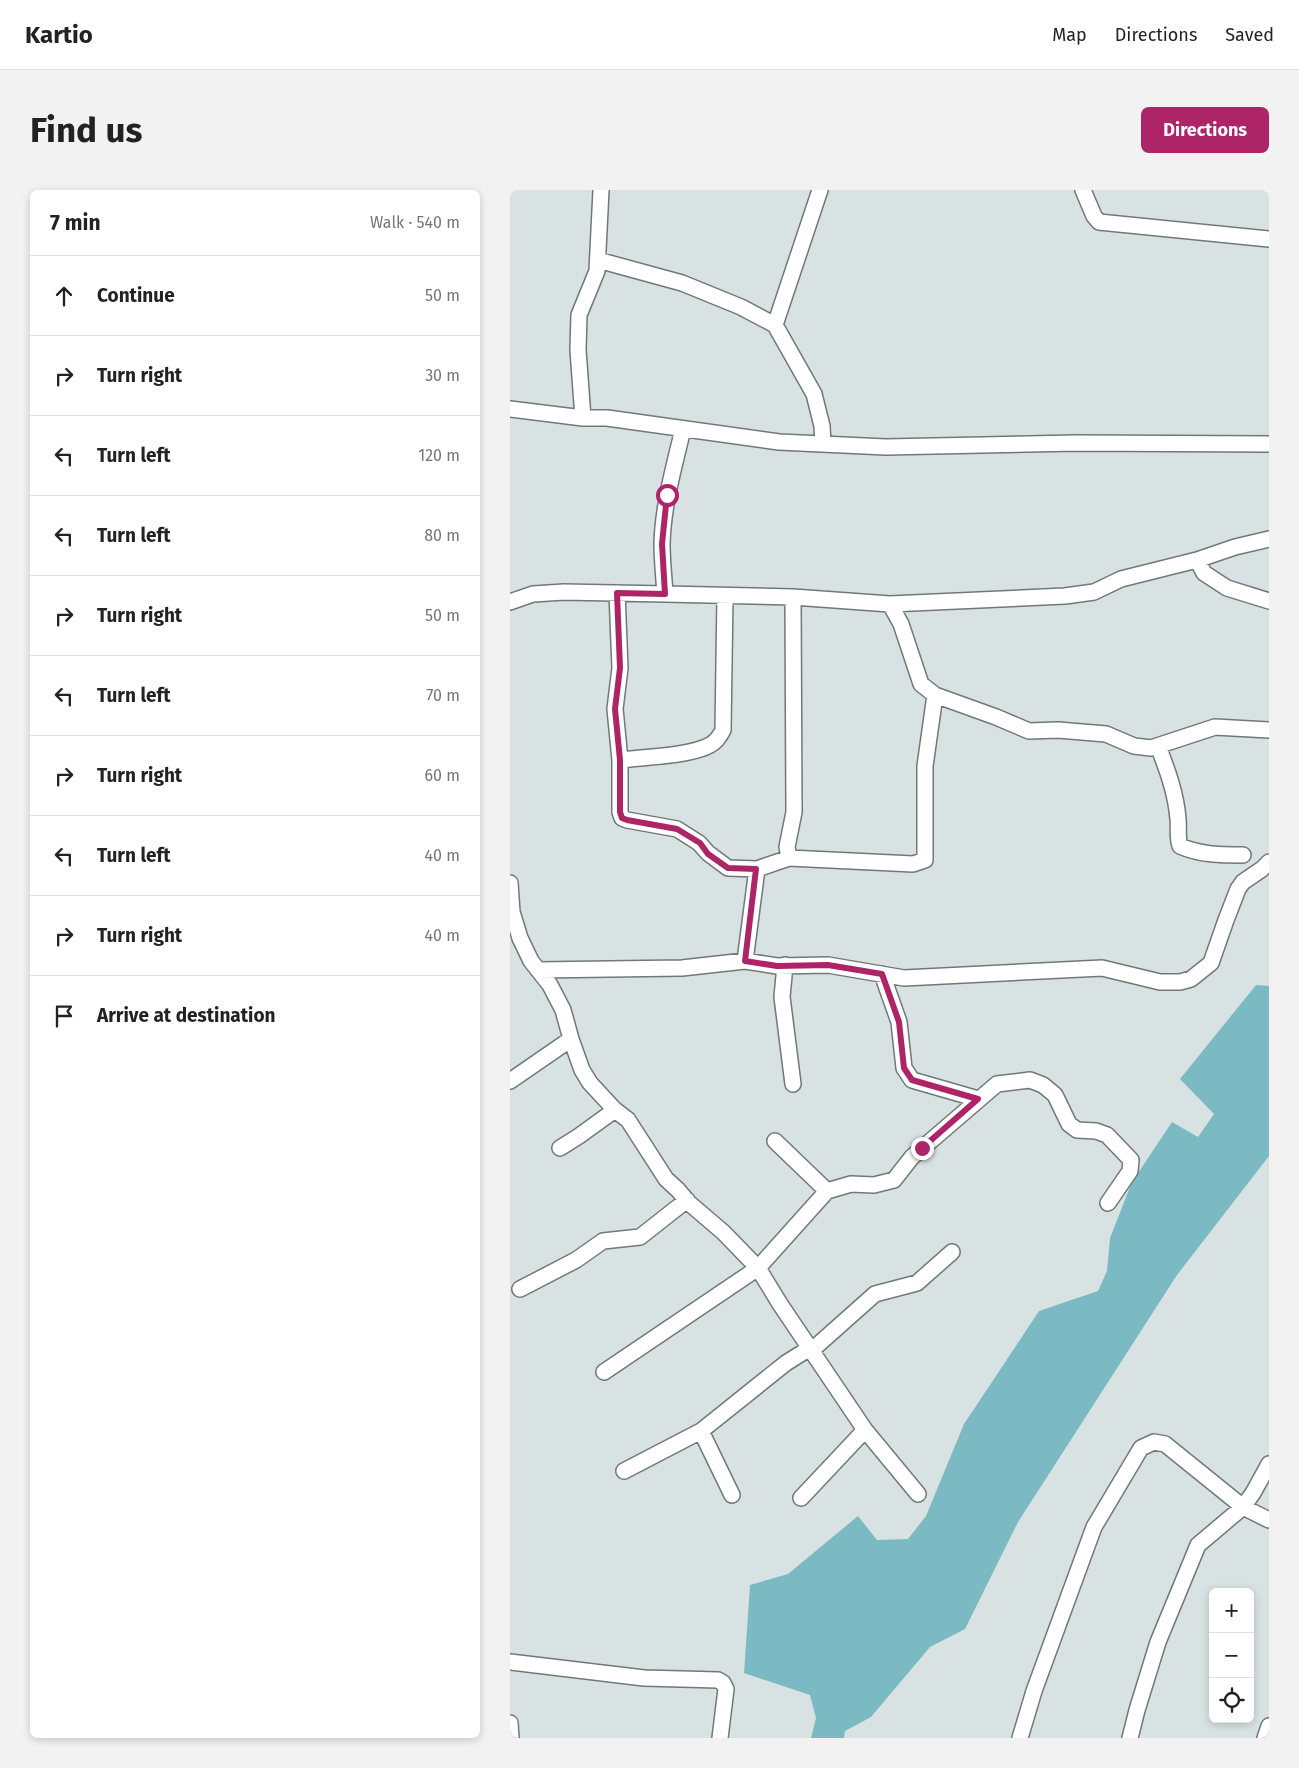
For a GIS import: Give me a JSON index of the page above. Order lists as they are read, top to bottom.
{
  "page": {
    "header": "Kartio",
    "nav": ["Map", "Directions", "Saved"],
    "buttons": "Directions",
    "title": "Find us",
    "heading": ["7 min", "Walk · 540 m"],
    "list": [
      ["Continue", "50 m"],
      ["Turn right", "30 m"],
      ["Turn left", "120 m"],
      ["Turn left", "80 m"],
      ["Turn right", "50 m"],
      ["Turn left", "70 m"],
      ["Turn right", "60 m"],
      ["Turn left", "40 m"],
      ["Turn right", "40 m"],
      "Arrive at destination"
    ],
    "map_buttons": ["+", "−"]
  }
}
